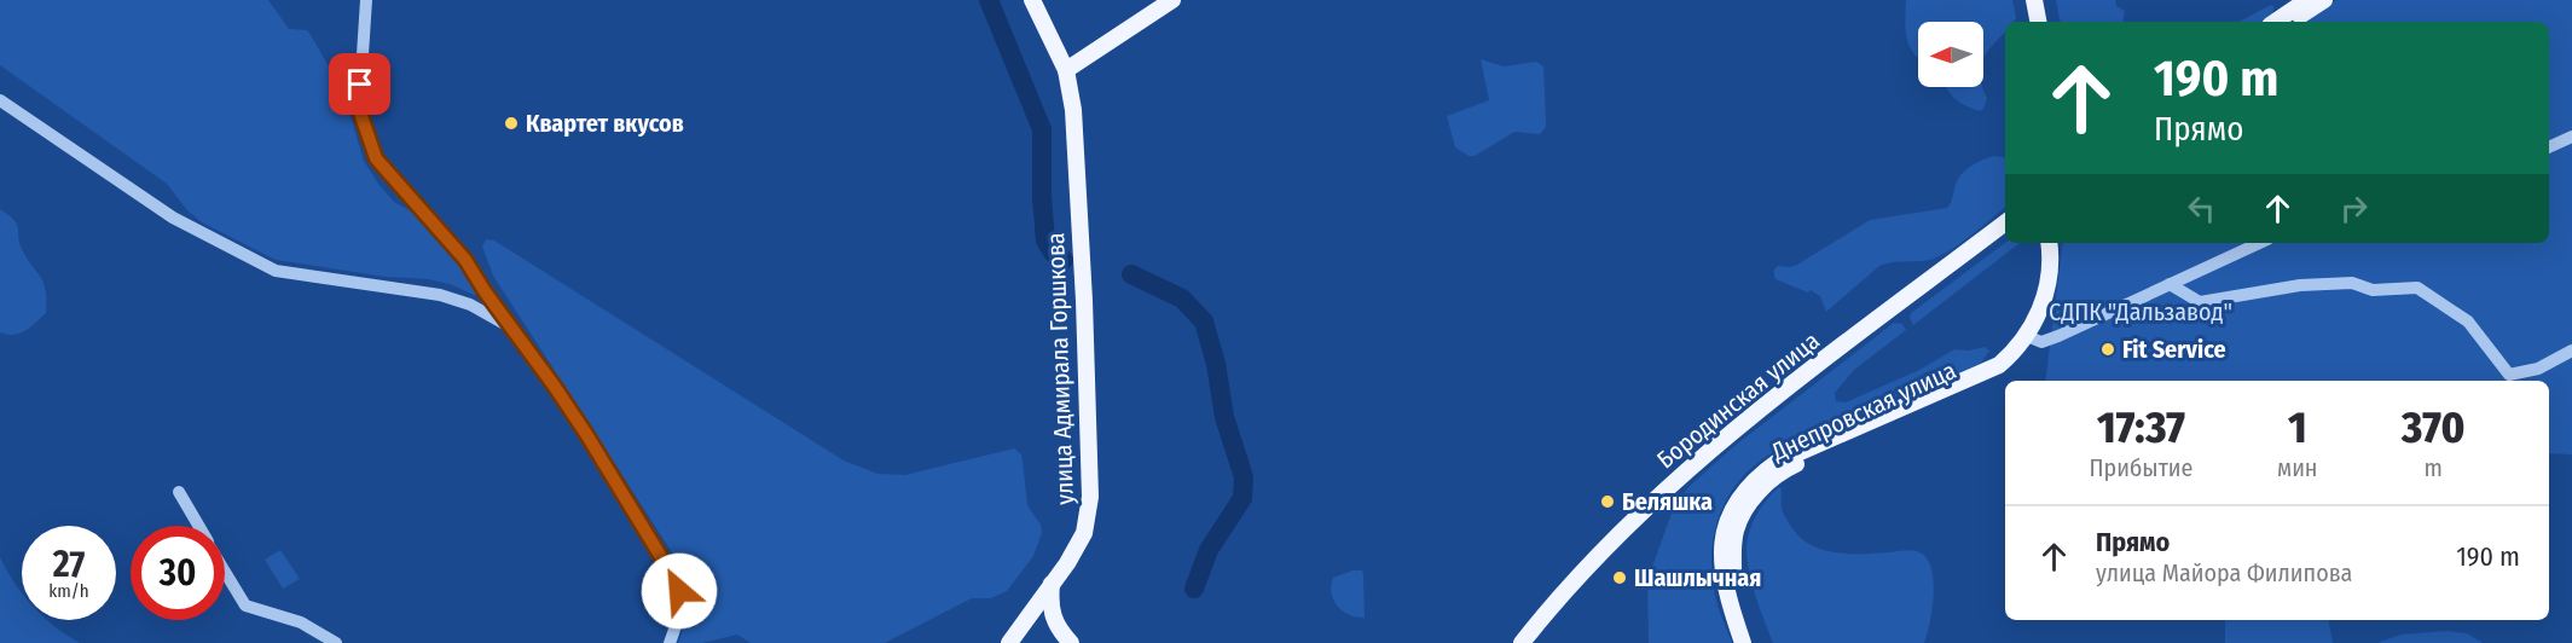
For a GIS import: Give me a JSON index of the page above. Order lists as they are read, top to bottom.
{
  "streets": {
    "main road": ["улица Адмирала Горшкова", "Бородинская улица", "Днепровская улица"]
  },
  "parks": ["СДПК \"Дальзавод\""],
  "places": [
    "Квартет вкусов",
    "Fit Service",
    "Беляшка",
    "Шашлычная"
  ],
  "north": "left",
  "page": {
    "turn": ["190 m", "Прямо"],
    "eta": [
      "17:37",
      "Прибытие",
      "1",
      "мин",
      "370",
      "m"
    ],
    "list": [
      {
        "name": "Прямо",
        "note": "улица Майора Филипова",
        "value": "190 m"
      }
    ],
    "speed": "27 km/h",
    "limit": "30"
  }
}
